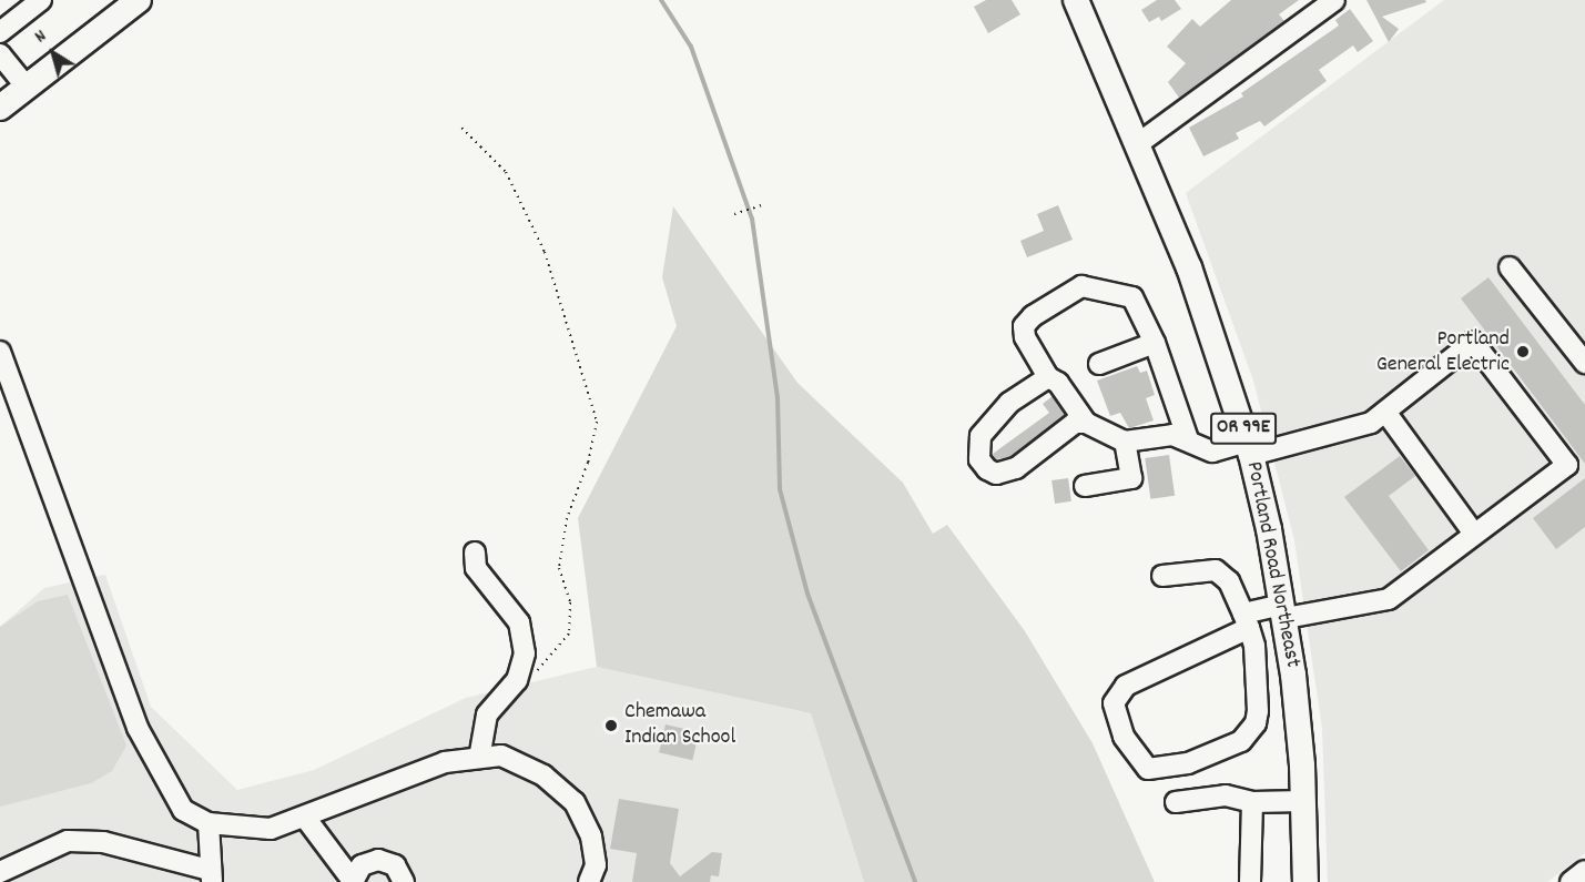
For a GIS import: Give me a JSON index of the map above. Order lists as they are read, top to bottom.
{
  "streets": {
    "main road": ["OR 99E", "Portland Road Northeast"]
  },
  "places": ["Portland General Electric", "Chemawa Indian School"],
  "north": "top left"
}
